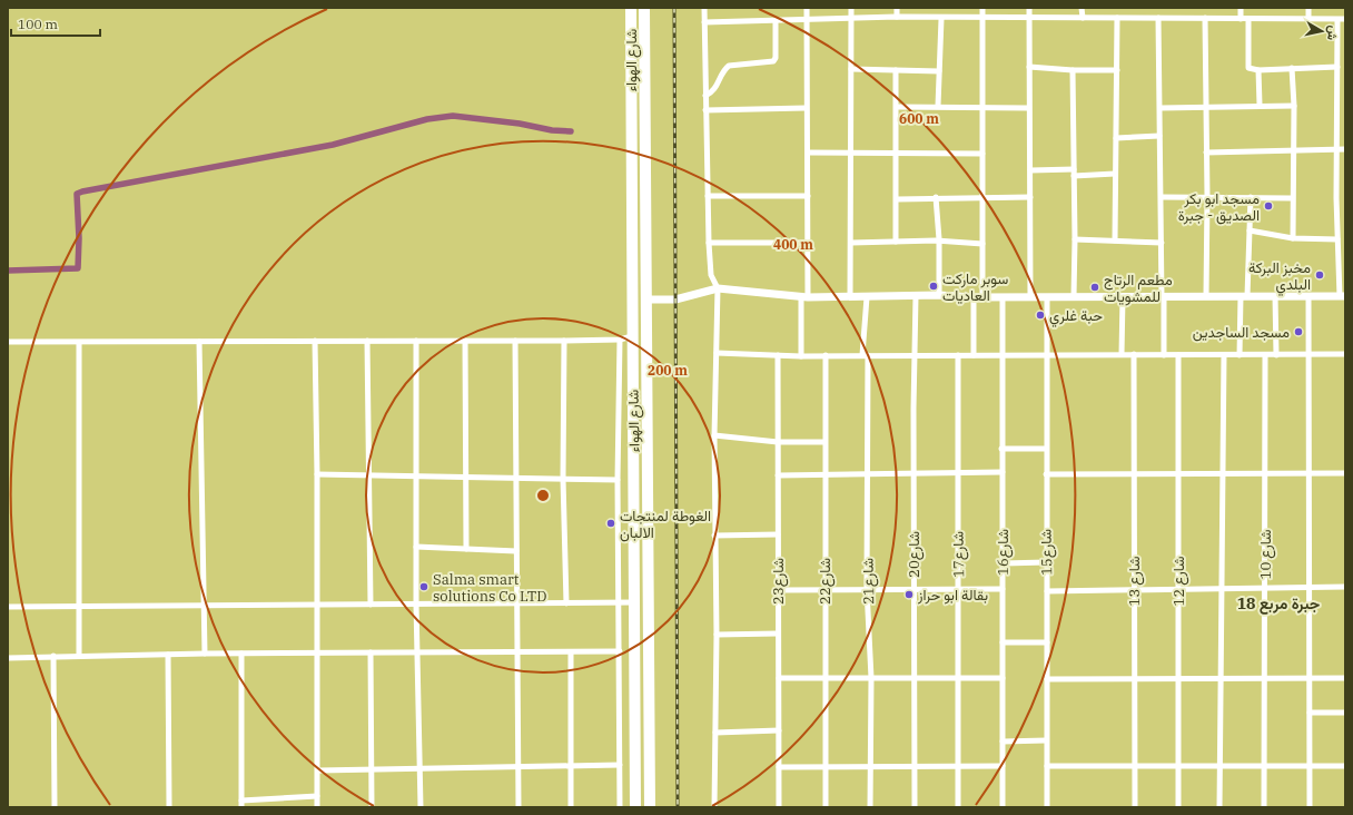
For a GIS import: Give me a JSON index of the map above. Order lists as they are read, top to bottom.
{
  "streets": {
    "highway": ["شارع الهواء"],
    "street": [
      "شارع16",
      "شارع15",
      "شارع20",
      "شارع17",
      "شارع 10",
      "شارع23",
      "شارع22",
      "شارع21",
      "شارع 13",
      "شارع 12"
    ]
  },
  "districts": ["جبرة مربع 18"],
  "places": [
    "مسجد ابو بكر الصديق - جبرة",
    "مخبز البركة البلدي",
    "سوبر ماركت العاديات",
    "مطعم الرتاج للمشويات",
    "حبة غلري",
    "مسجد الساجدين",
    "الغوطة لمنتجات الالبان",
    "Salma smart solutions Co LTD",
    "بقالة ابو حراز"
  ],
  "scale_bar": "100 m",
  "north": "right",
  "rings": ["600 m", "400 m", "200 m"]
}
